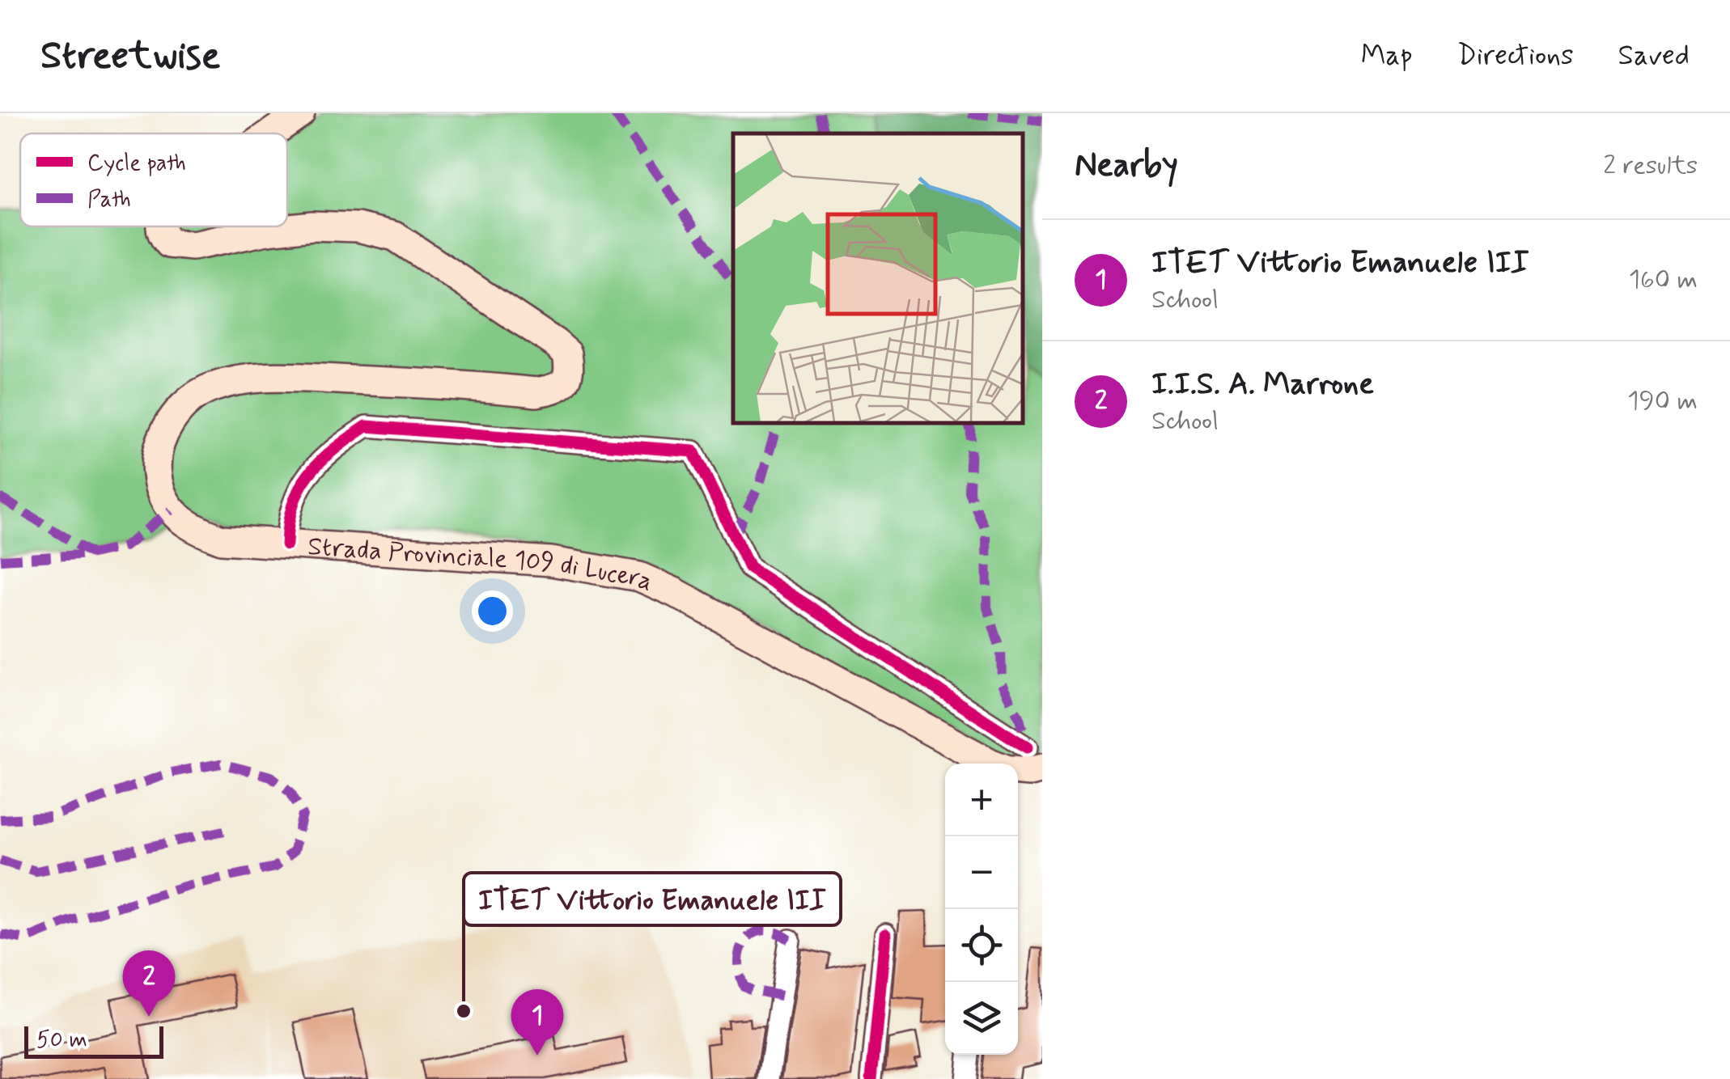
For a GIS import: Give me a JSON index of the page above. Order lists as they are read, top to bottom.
{
  "streets": {
    "main road": ["Strada Provinciale 109 di Lucera"]
  },
  "places": ["ITET Vittorio Emanuele III"],
  "legend": ["Cycle path", "Path"],
  "scale_bar": "50 m",
  "page": {
    "header": "Streetwise",
    "nav": ["Map", "Directions", "Saved"],
    "heading": ["Nearby", "2 results"],
    "list": [
      {
        "mark": "1",
        "name": "ITET Vittorio Emanuele III",
        "note": "School",
        "value": "160 m"
      },
      {
        "mark": "2",
        "name": "I.I.S. A. Marrone",
        "note": "School",
        "value": "190 m"
      }
    ],
    "map_buttons": ["+", "−"],
    "pins": ["2", "1"],
    "scale": "50 m"
  }
}
